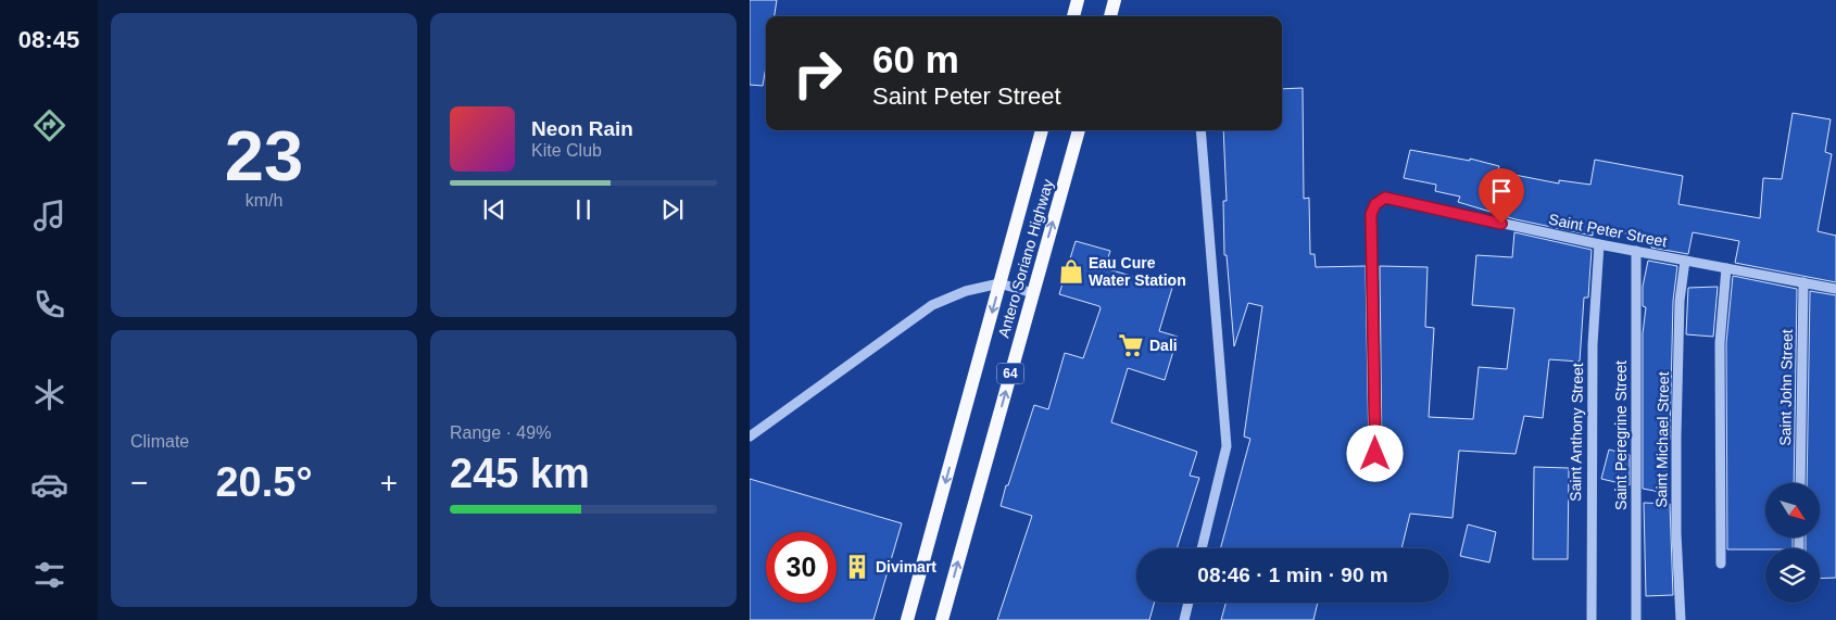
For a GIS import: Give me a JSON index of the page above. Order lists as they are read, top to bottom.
{
  "streets": {
    "main road": ["Antero Soriano Highway", "64"],
    "street": [
      "Saint Peter Street",
      "Saint John Street",
      "Saint Anthony Street",
      "Saint Peregrine Street",
      "Saint Michael Street"
    ]
  },
  "crossings": [
    ["Saint Peter Street", "Saint John Street"],
    ["Saint Peter Street", "Saint Anthony Street"],
    ["Saint Peter Street", "Saint Peregrine Street"],
    ["Saint Peter Street", "Saint Michael Street"]
  ],
  "places": {
    "shop": ["Eau Cure Water Station"],
    "supermarket": ["Dali"],
    "building": ["Divimart"]
  },
  "north": "bottom right",
  "page": {
    "tabs": "08:45",
    "tile": [
      ["23", "km/h"],
      "Climate",
      ["Range · 49%", "245 km"]
    ],
    "turn": ["60 m", "Saint Peter Street"],
    "song": ["Neon Rain", "Kite Club"],
    "heat": ["−", "20.5°", "+"],
    "limit": "30",
    "trip": "08:46 · 1 min · 90 m"
  }
}
